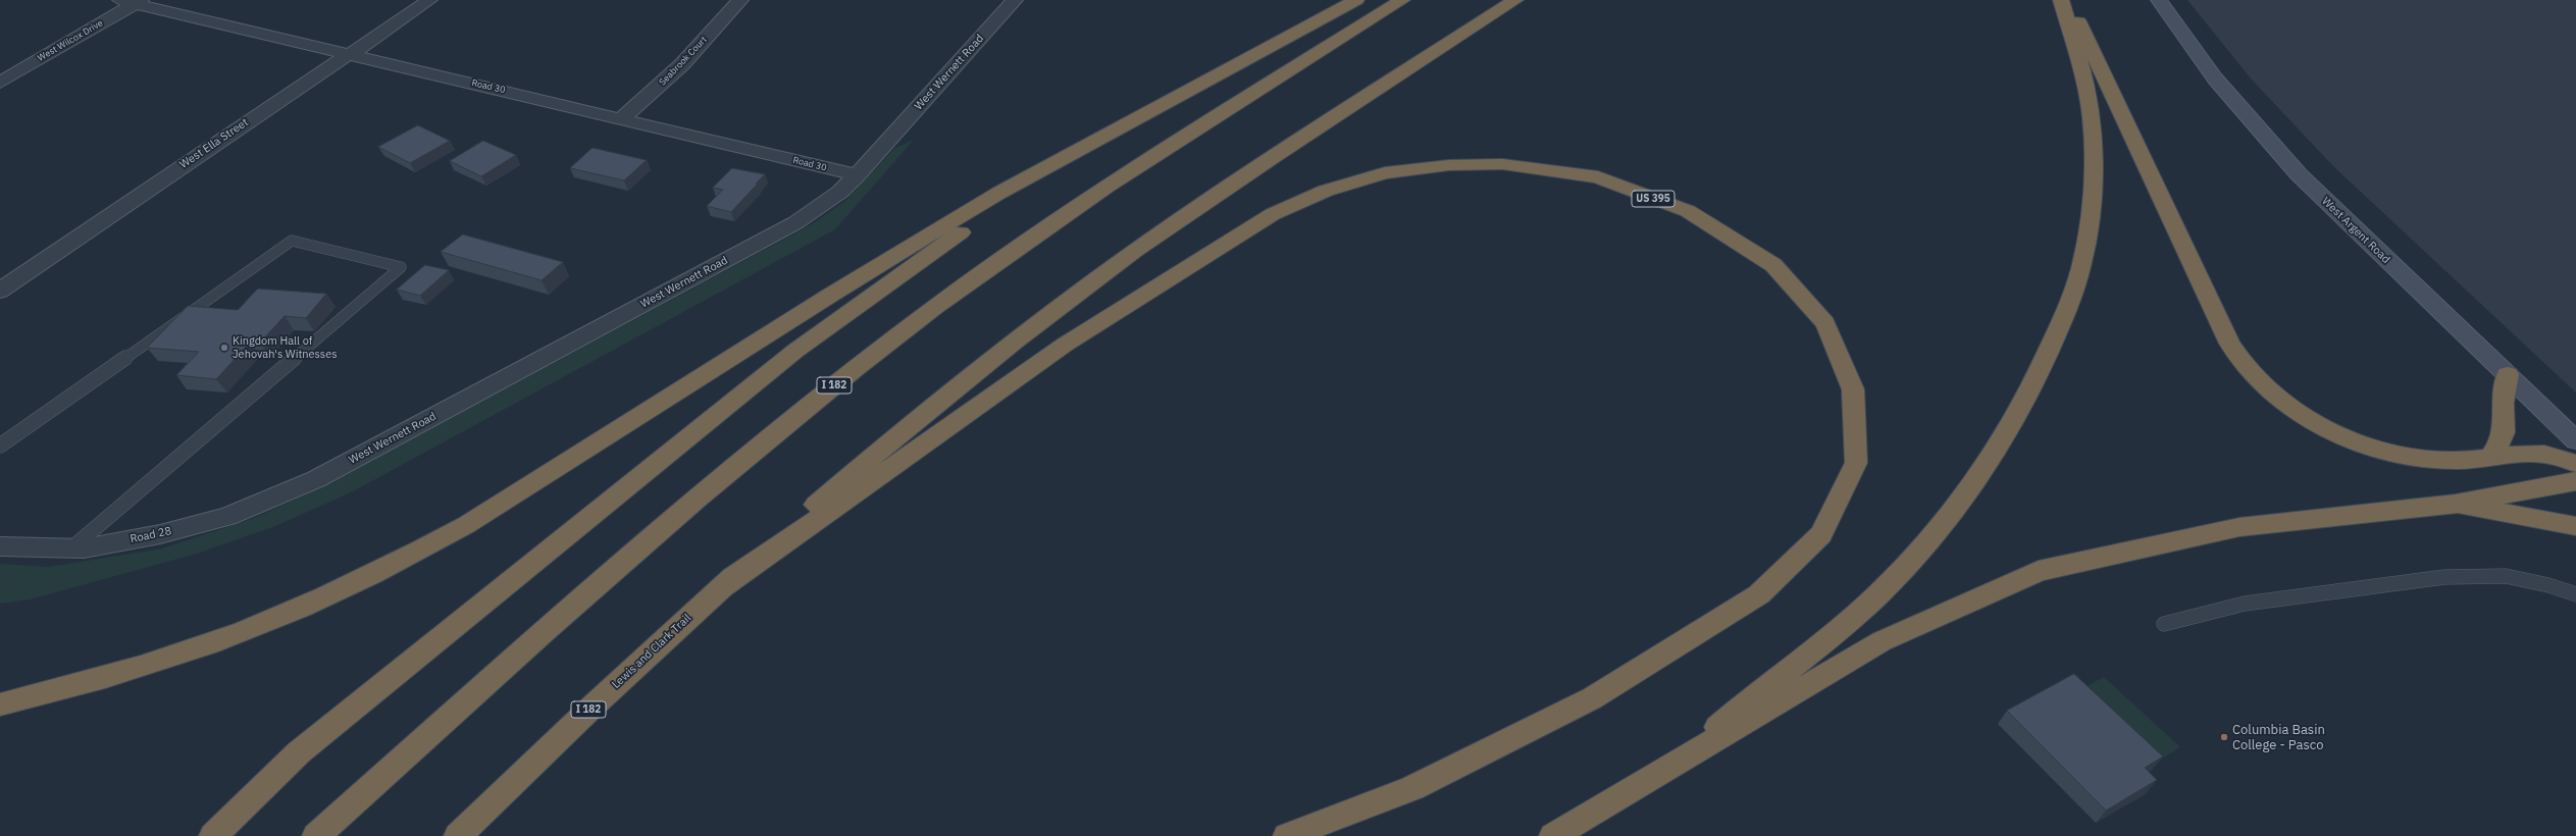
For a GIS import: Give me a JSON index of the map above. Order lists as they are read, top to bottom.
{
  "streets": {
    "highway": ["US 395", "I 182", "Lewis and Clark Trail"],
    "main road": ["West Argent Road"],
    "street": [
      "West Wilcox Drive",
      "Seabrook Court",
      "West Wernett Road",
      "Road 30",
      "West Ella Street",
      "Road 28"
    ]
  },
  "crossings": [
    ["West Wilcox Drive", "Road 30"],
    ["Seabrook Court", "Road 30"],
    ["West Wernett Road", "Road 30"],
    ["West Wernett Road", "Road 28"],
    ["Road 30", "West Ella Street"],
    ["US 395", "I 182"],
    ["US 395", "Lewis and Clark Trail"],
    ["I 182", "Lewis and Clark Trail"]
  ],
  "places": ["Kingdom Hall of Jehovah's Witnesses", "Columbia Basin College - Pasco"]
}
